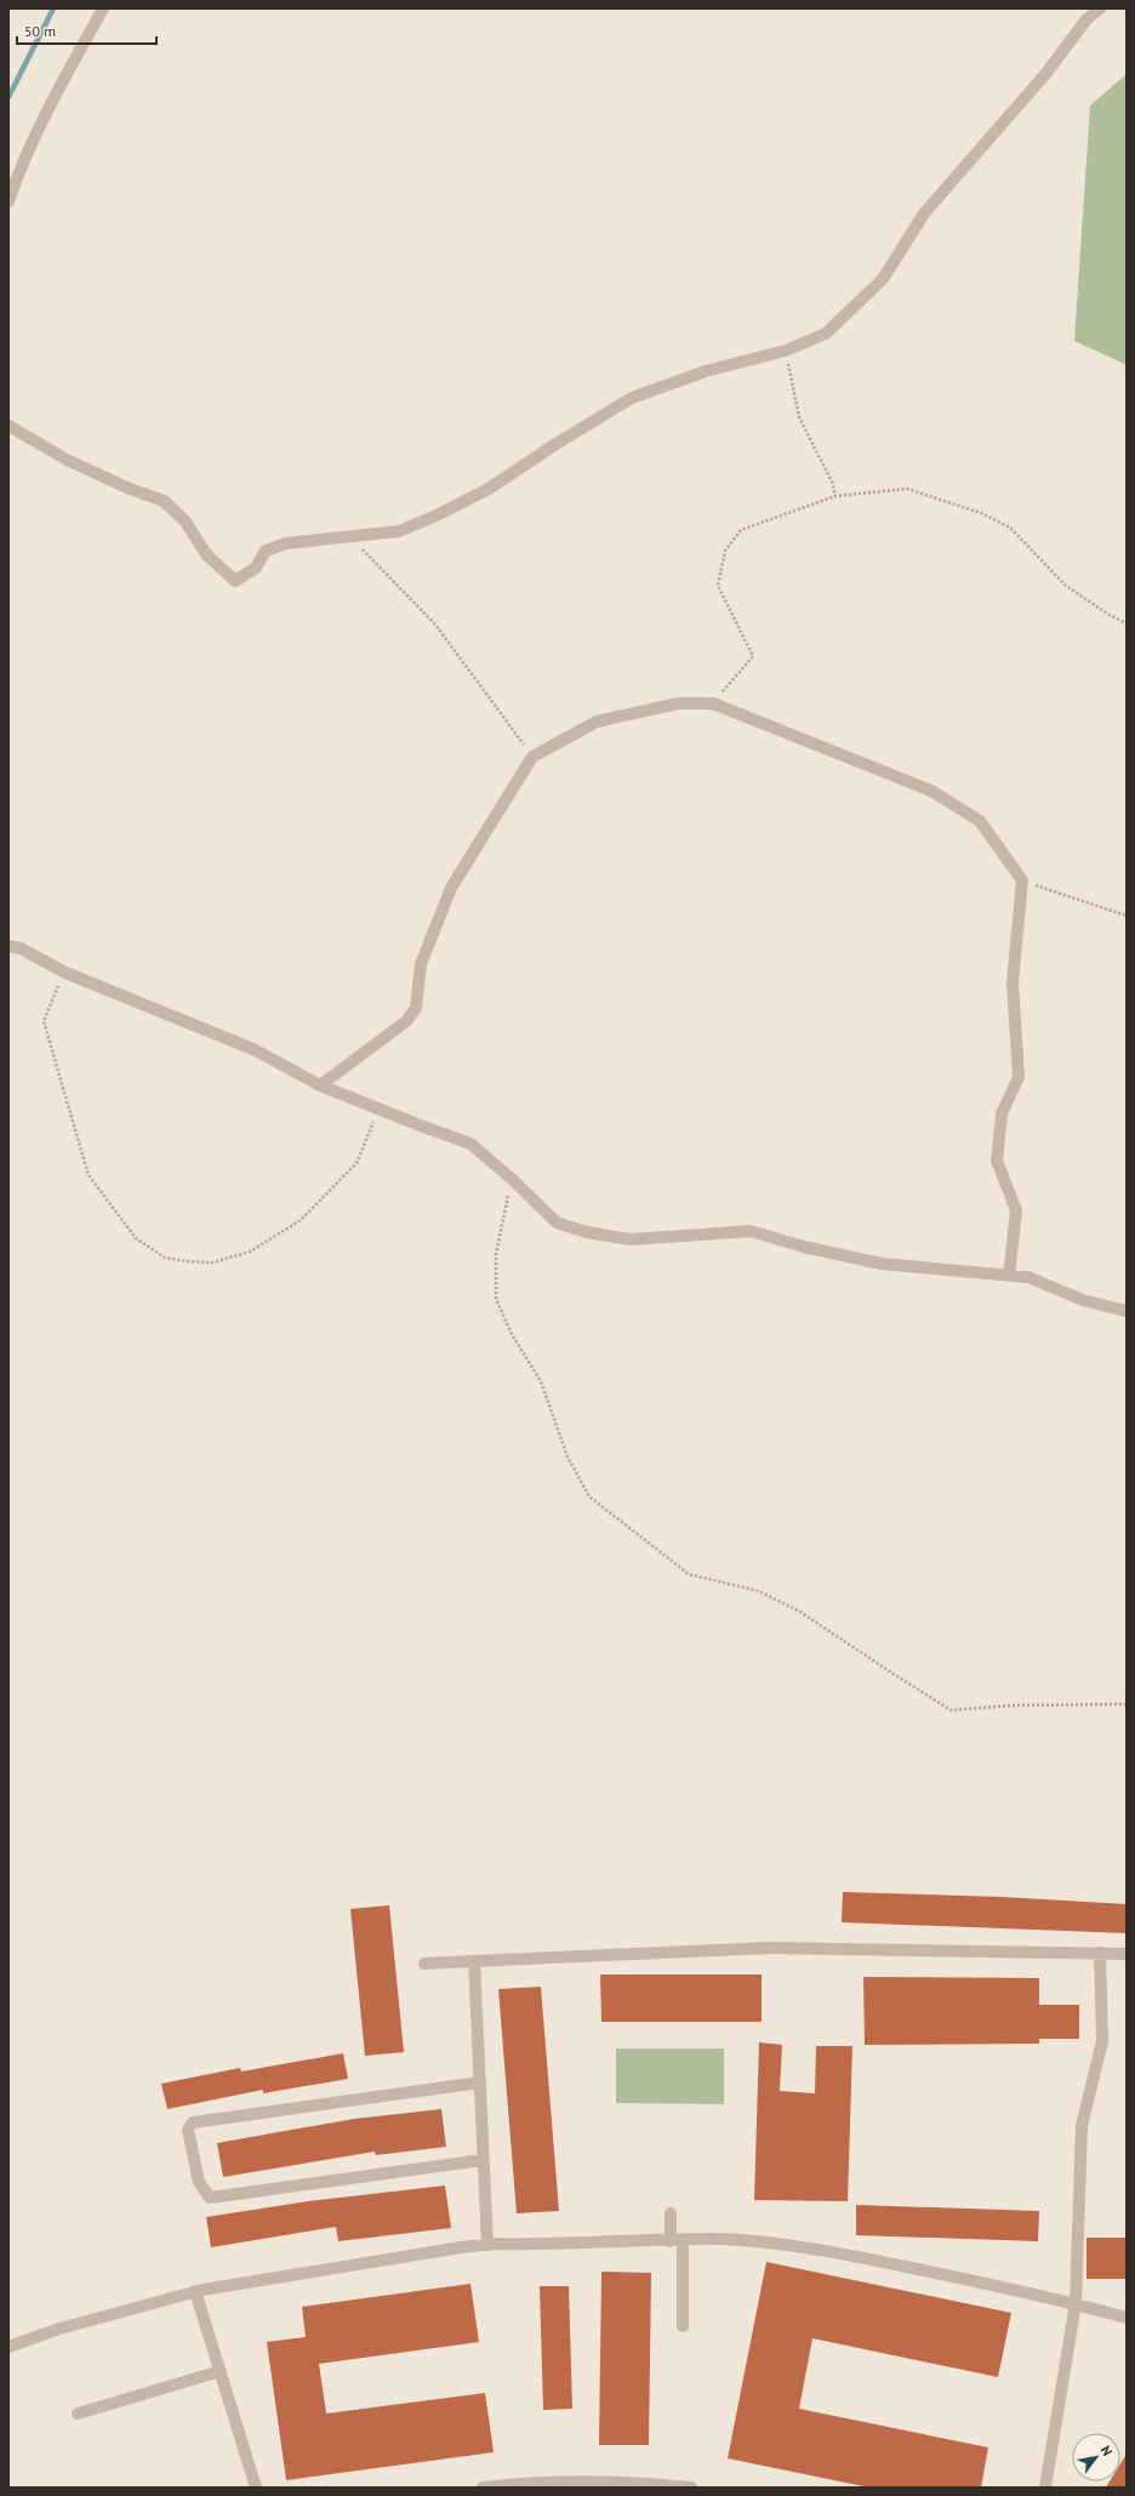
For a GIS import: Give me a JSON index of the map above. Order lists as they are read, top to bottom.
{
  "scale_bar": "50 m",
  "north": "top right"
}
